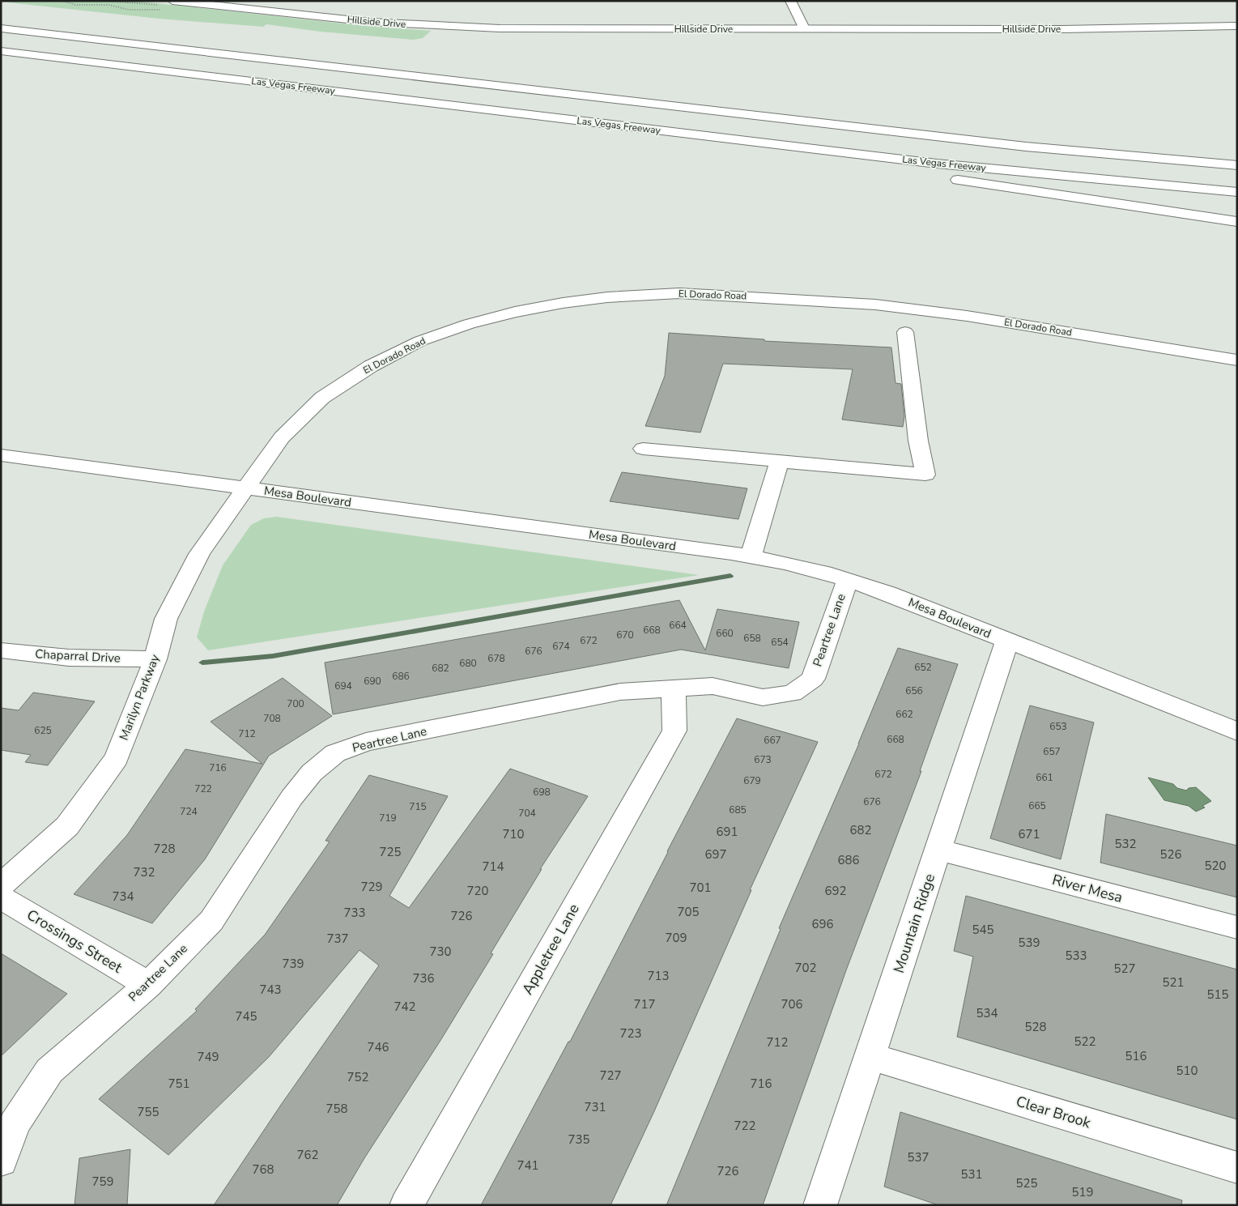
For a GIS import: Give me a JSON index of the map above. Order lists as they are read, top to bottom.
{
  "streets": {
    "main road": [
      "Hillside Drive",
      "Las Vegas Freeway",
      "El Dorado Road",
      "Mesa Boulevard",
      "Peartree Lane",
      "Chaparral Drive",
      "Marilyn Parkway",
      "River Mesa",
      "Mountain Ridge",
      "Crossings Street",
      "Appletree Lane",
      "Clear Brook"
    ]
  },
  "crossings": [
    ["El Dorado Road", "Mesa Boulevard"],
    ["El Dorado Road", "Marilyn Parkway"],
    ["Mesa Boulevard", "Peartree Lane"],
    ["Mesa Boulevard", "Marilyn Parkway"],
    ["Mesa Boulevard", "Mountain Ridge"],
    ["Peartree Lane", "Crossings Street"],
    ["Peartree Lane", "Appletree Lane"],
    ["Chaparral Drive", "Marilyn Parkway"],
    ["River Mesa", "Mountain Ridge"],
    ["Mountain Ridge", "Clear Brook"]
  ],
  "house_numbers": [
    "664",
    "668",
    "660",
    "670",
    "658",
    "672",
    "654",
    "674",
    "676",
    "678",
    "680",
    "652",
    "682",
    "686",
    "690",
    "694",
    "656",
    "700",
    "662",
    "708",
    "653",
    "625",
    "712",
    "668",
    "667",
    "657",
    "673",
    "716",
    "672",
    "661",
    "679",
    "722",
    "698",
    "676",
    "665",
    "715",
    "685",
    "724",
    "704",
    "719",
    "682",
    "691",
    "710",
    "671",
    "532",
    "728",
    "725",
    "697",
    "526",
    "686",
    "520",
    "714",
    "732",
    "729",
    "701",
    "720",
    "692",
    "734",
    "705",
    "733",
    "726",
    "696",
    "545",
    "709",
    "737",
    "539",
    "730",
    "533",
    "739",
    "702",
    "527",
    "713",
    "736",
    "521",
    "743",
    "515",
    "717",
    "706",
    "742",
    "534",
    "745",
    "528",
    "723",
    "522",
    "712",
    "746",
    "516",
    "749",
    "510",
    "727",
    "752",
    "751",
    "716",
    "731",
    "758",
    "755",
    "722",
    "735",
    "762",
    "537",
    "741",
    "768",
    "726",
    "531",
    "759",
    "525",
    "519"
  ]
}
